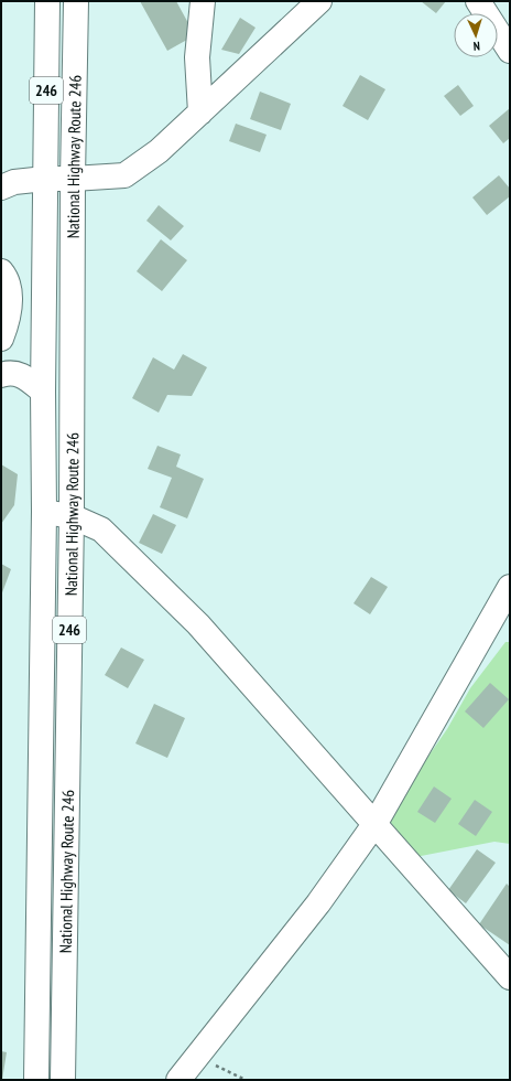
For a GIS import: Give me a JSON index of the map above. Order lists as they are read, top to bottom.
{
  "streets": {
    "main road": ["246", "National Highway Route 246"]
  },
  "north": "bottom"
}
